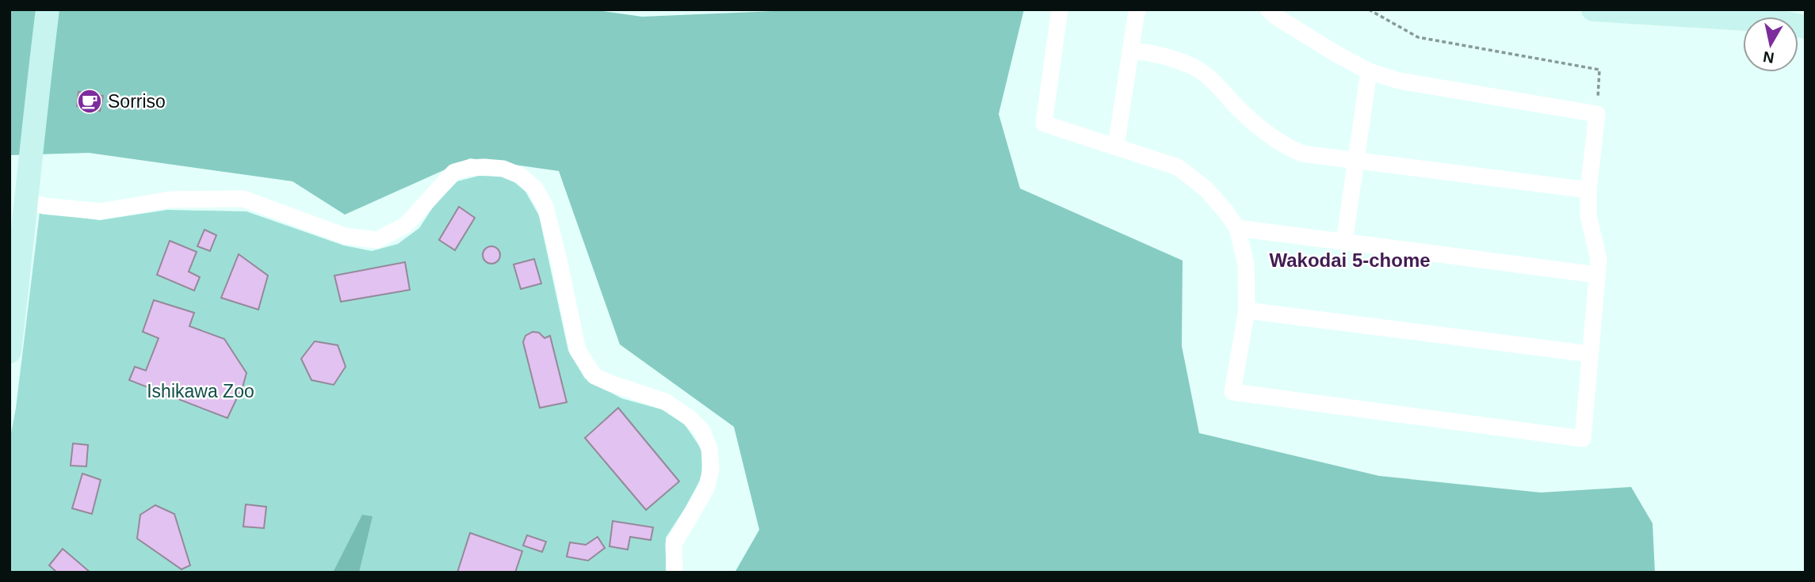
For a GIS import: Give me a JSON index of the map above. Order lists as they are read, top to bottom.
{
  "districts": ["Wakodai 5-chome"],
  "parks": ["Ishikawa Zoo"],
  "places": {
    "cafe": ["Sorriso"]
  },
  "north": "bottom"
}
